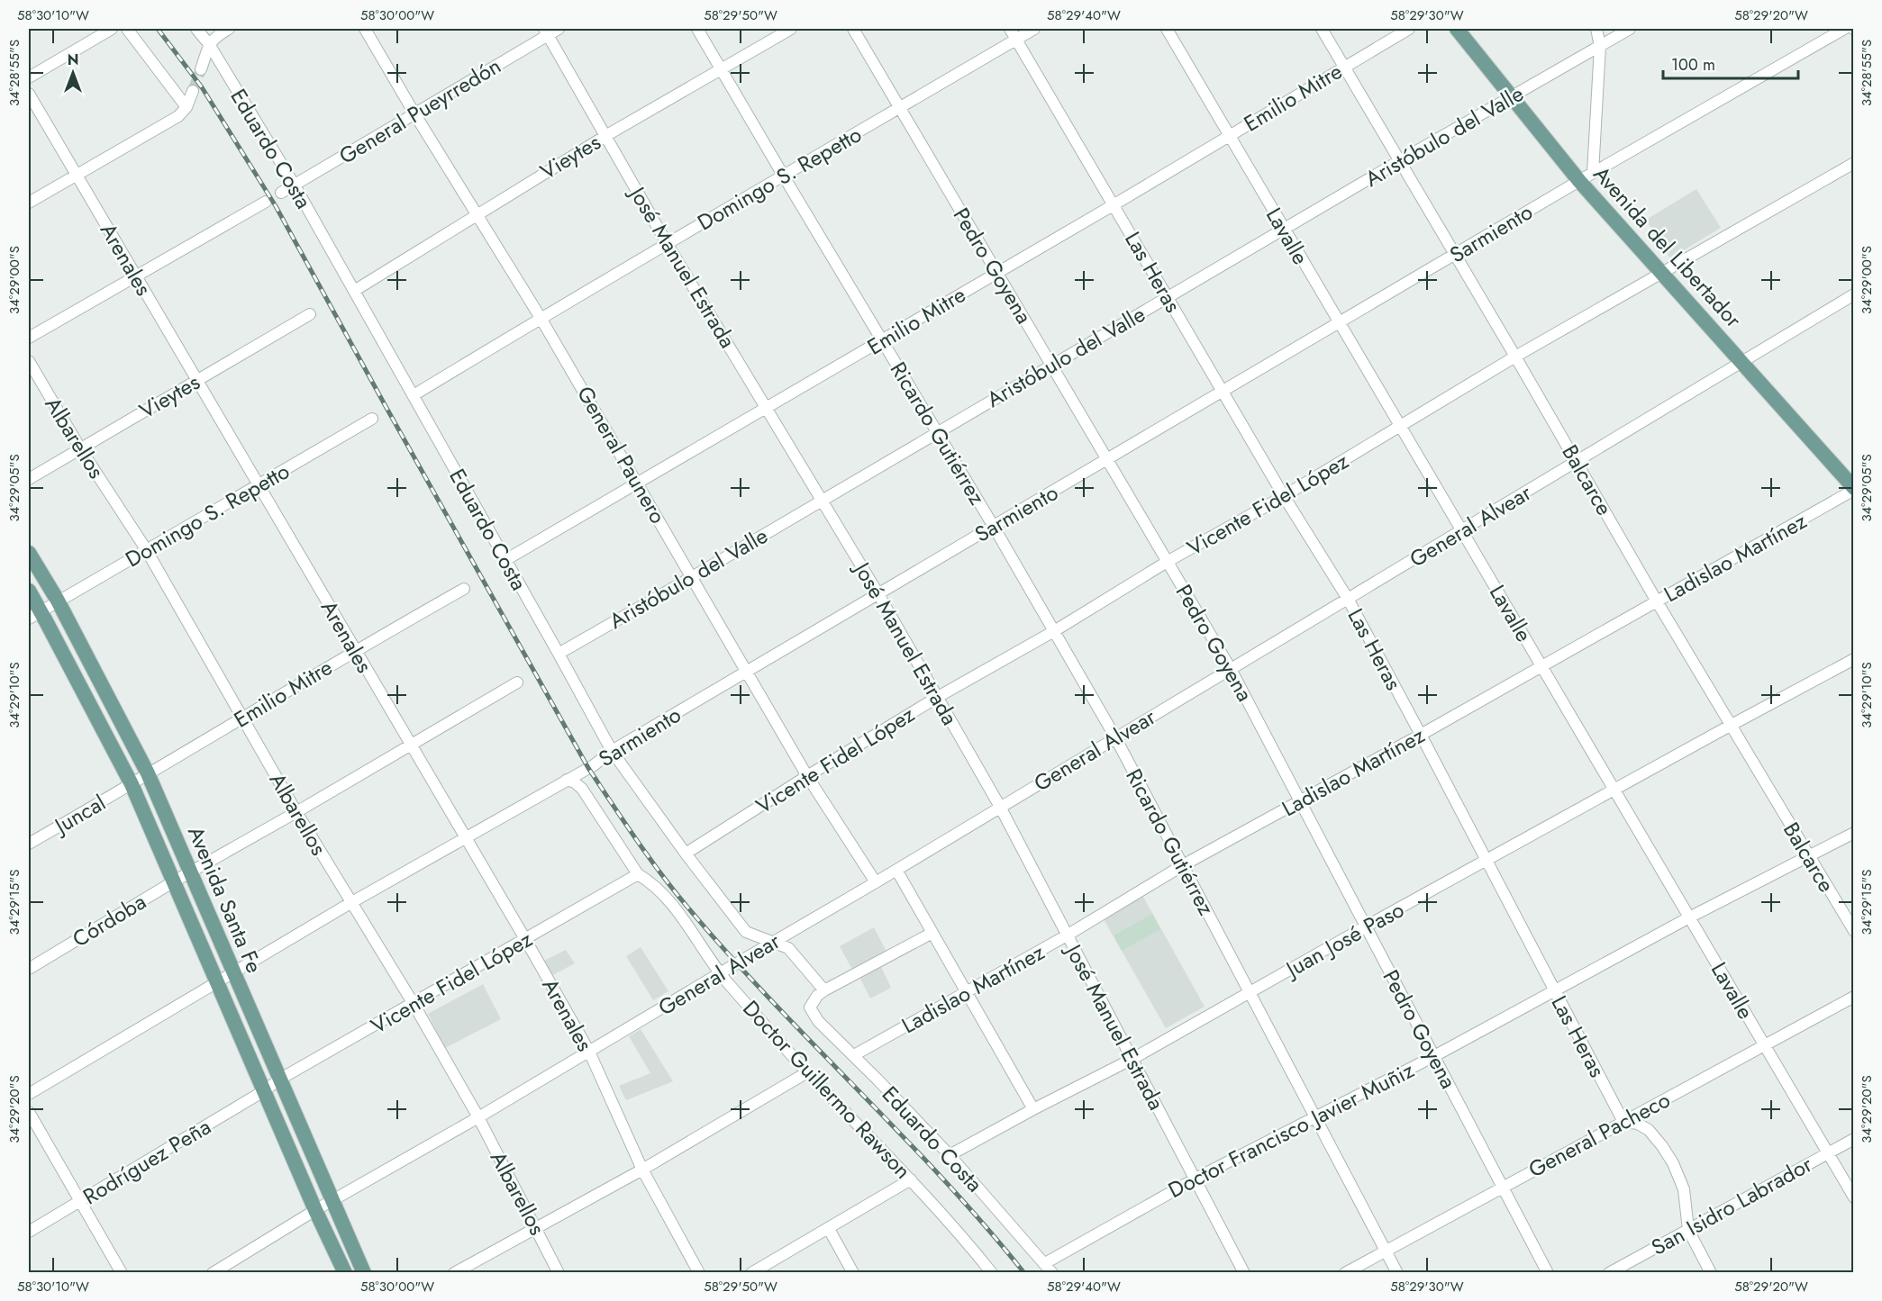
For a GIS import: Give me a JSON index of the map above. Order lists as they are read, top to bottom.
{
  "streets": {
    "main road": ["Avenida del Libertador", "Avenida Santa Fe"],
    "street": [
      "Emilio Mitre",
      "General Pueyrredón",
      "Aristóbulo del Valle",
      "Eduardo Costa",
      "Vieytes",
      "Domingo S. Repetto",
      "Sarmiento",
      "Lavalle",
      "Arenales",
      "Pedro Goyena",
      "José Manuel Estrada",
      "Las Heras",
      "Ricardo Gutiérrez",
      "Albarellos",
      "General Paunero",
      "Balcarce",
      "Vicente Fidel López",
      "General Alvear",
      "Ladislao Martínez",
      "Juncal",
      "Córdoba",
      "Juan José Paso",
      "Doctor Guillermo Rawson",
      "Doctor Francisco Javier Muñiz",
      "General Pacheco",
      "Rodríguez Peña",
      "San Isidro Labrador"
    ]
  },
  "crossings": [
    ["Emilio Mitre", "Eduardo Costa"],
    ["Emilio Mitre", "Lavalle"],
    ["Emilio Mitre", "Arenales"],
    ["Emilio Mitre", "Pedro Goyena"],
    ["Emilio Mitre", "José Manuel Estrada"],
    ["Emilio Mitre", "Las Heras"],
    ["Emilio Mitre", "Ricardo Gutiérrez"],
    ["Emilio Mitre", "Albarellos"],
    ["Emilio Mitre", "General Paunero"],
    ["Emilio Mitre", "Balcarce"],
    ["Emilio Mitre", "Juncal"],
    ["Emilio Mitre", "Avenida Santa Fe"],
    ["General Pueyrredón", "Eduardo Costa"],
    ["General Pueyrredón", "José Manuel Estrada"],
    ["General Pueyrredón", "General Paunero"],
    ["Aristóbulo del Valle", "Eduardo Costa"],
    ["Aristóbulo del Valle", "Lavalle"],
    ["Aristóbulo del Valle", "Avenida del Libertador"],
    ["Aristóbulo del Valle", "Pedro Goyena"],
    ["Aristóbulo del Valle", "José Manuel Estrada"],
    ["Aristóbulo del Valle", "Las Heras"],
    ["Aristóbulo del Valle", "Ricardo Gutiérrez"],
    ["Aristóbulo del Valle", "General Paunero"],
    ["Aristóbulo del Valle", "Balcarce"],
    ["Eduardo Costa", "Vieytes"],
    ["Eduardo Costa", "Domingo S. Repetto"],
    ["Eduardo Costa", "Sarmiento"],
    ["Eduardo Costa", "Vicente Fidel López"],
    ["Eduardo Costa", "General Alvear"],
    ["Eduardo Costa", "Ladislao Martínez"],
    ["Eduardo Costa", "Juan José Paso"],
    ["Eduardo Costa", "Doctor Francisco Javier Muñiz"],
    ["Vieytes", "Arenales"],
    ["Vieytes", "José Manuel Estrada"],
    ["Vieytes", "Ricardo Gutiérrez"],
    ["Vieytes", "Albarellos"],
    ["Vieytes", "General Paunero"],
    ["Domingo S. Repetto", "Arenales"],
    ["Domingo S. Repetto", "Pedro Goyena"],
    ["Domingo S. Repetto", "José Manuel Estrada"],
    ["Domingo S. Repetto", "Las Heras"],
    ["Domingo S. Repetto", "Ricardo Gutiérrez"],
    ["Domingo S. Repetto", "Albarellos"],
    ["Domingo S. Repetto", "General Paunero"],
    ["Domingo S. Repetto", "Avenida Santa Fe"],
    ["Sarmiento", "Lavalle"],
    ["Sarmiento", "Avenida del Libertador"],
    ["Sarmiento", "Arenales"],
    ["Sarmiento", "Pedro Goyena"],
    ["Sarmiento", "José Manuel Estrada"],
    ["Sarmiento", "Las Heras"],
    ["Sarmiento", "Ricardo Gutiérrez"],
    ["Sarmiento", "Albarellos"],
    ["Sarmiento", "General Paunero"],
    ["Sarmiento", "Balcarce"],
    ["Sarmiento", "Avenida Santa Fe"],
    ["Sarmiento", "Doctor Guillermo Rawson"],
    ["Lavalle", "Vicente Fidel López"],
    ["Lavalle", "General Alvear"],
    ["Lavalle", "Ladislao Martínez"],
    ["Lavalle", "Juan José Paso"],
    ["Lavalle", "Doctor Francisco Javier Muñiz"],
    ["Lavalle", "General Pacheco"],
    ["Lavalle", "San Isidro Labrador"],
    ["Avenida del Libertador", "Vicente Fidel López"],
    ["Avenida del Libertador", "General Alvear"],
    ["Avenida del Libertador", "Ladislao Martínez"],
    ["Arenales", "Vicente Fidel López"],
    ["Arenales", "General Alvear"],
    ["Pedro Goyena", "Vicente Fidel López"],
    ["Pedro Goyena", "General Alvear"],
    ["Pedro Goyena", "Ladislao Martínez"],
    ["Pedro Goyena", "Juan José Paso"],
    ["Pedro Goyena", "Doctor Francisco Javier Muñiz"],
    ["Pedro Goyena", "General Pacheco"],
    ["José Manuel Estrada", "Vicente Fidel López"],
    ["José Manuel Estrada", "General Alvear"],
    ["José Manuel Estrada", "Ladislao Martínez"],
    ["José Manuel Estrada", "Juan José Paso"],
    ["José Manuel Estrada", "Doctor Francisco Javier Muñiz"],
    ["Las Heras", "Vicente Fidel López"],
    ["Las Heras", "General Alvear"],
    ["Las Heras", "Ladislao Martínez"],
    ["Las Heras", "Juan José Paso"],
    ["Las Heras", "Doctor Francisco Javier Muñiz"],
    ["Las Heras", "General Pacheco"],
    ["Ricardo Gutiérrez", "Vicente Fidel López"],
    ["Ricardo Gutiérrez", "General Alvear"],
    ["Ricardo Gutiérrez", "Ladislao Martínez"],
    ["Ricardo Gutiérrez", "Juan José Paso"],
    ["Ricardo Gutiérrez", "Doctor Francisco Javier Muñiz"],
    ["Ricardo Gutiérrez", "General Pacheco"],
    ["Albarellos", "Vicente Fidel López"],
    ["Albarellos", "General Alvear"],
    ["General Paunero", "Vicente Fidel López"],
    ["General Paunero", "General Alvear"],
    ["Balcarce", "Vicente Fidel López"],
    ["Balcarce", "General Alvear"],
    ["Balcarce", "Ladislao Martínez"],
    ["Balcarce", "Juan José Paso"],
    ["Balcarce", "Doctor Francisco Javier Muñiz"],
    ["Vicente Fidel López", "Avenida Santa Fe"],
    ["Vicente Fidel López", "Doctor Guillermo Rawson"],
    ["Vicente Fidel López", "Rodríguez Peña"],
    ["General Alvear", "Avenida Santa Fe"],
    ["General Alvear", "Doctor Guillermo Rawson"],
    ["Juncal", "Avenida Santa Fe"],
    ["Avenida Santa Fe", "Córdoba"],
    ["Avenida Santa Fe", "Rodríguez Peña"]
  ],
  "scale_bar": "100 m",
  "north": "top",
  "coordinates": [
    "58°30'10\"W",
    "58°30'00\"W",
    "58°29'50\"W",
    "58°29'40\"W",
    "58°29'30\"W",
    "58°29'20\"W",
    "34°28'55\"S",
    "34°29'00\"S",
    "34°29'05\"S",
    "34°29'10\"S",
    "34°29'15\"S",
    "34°29'20\"S"
  ]
}
